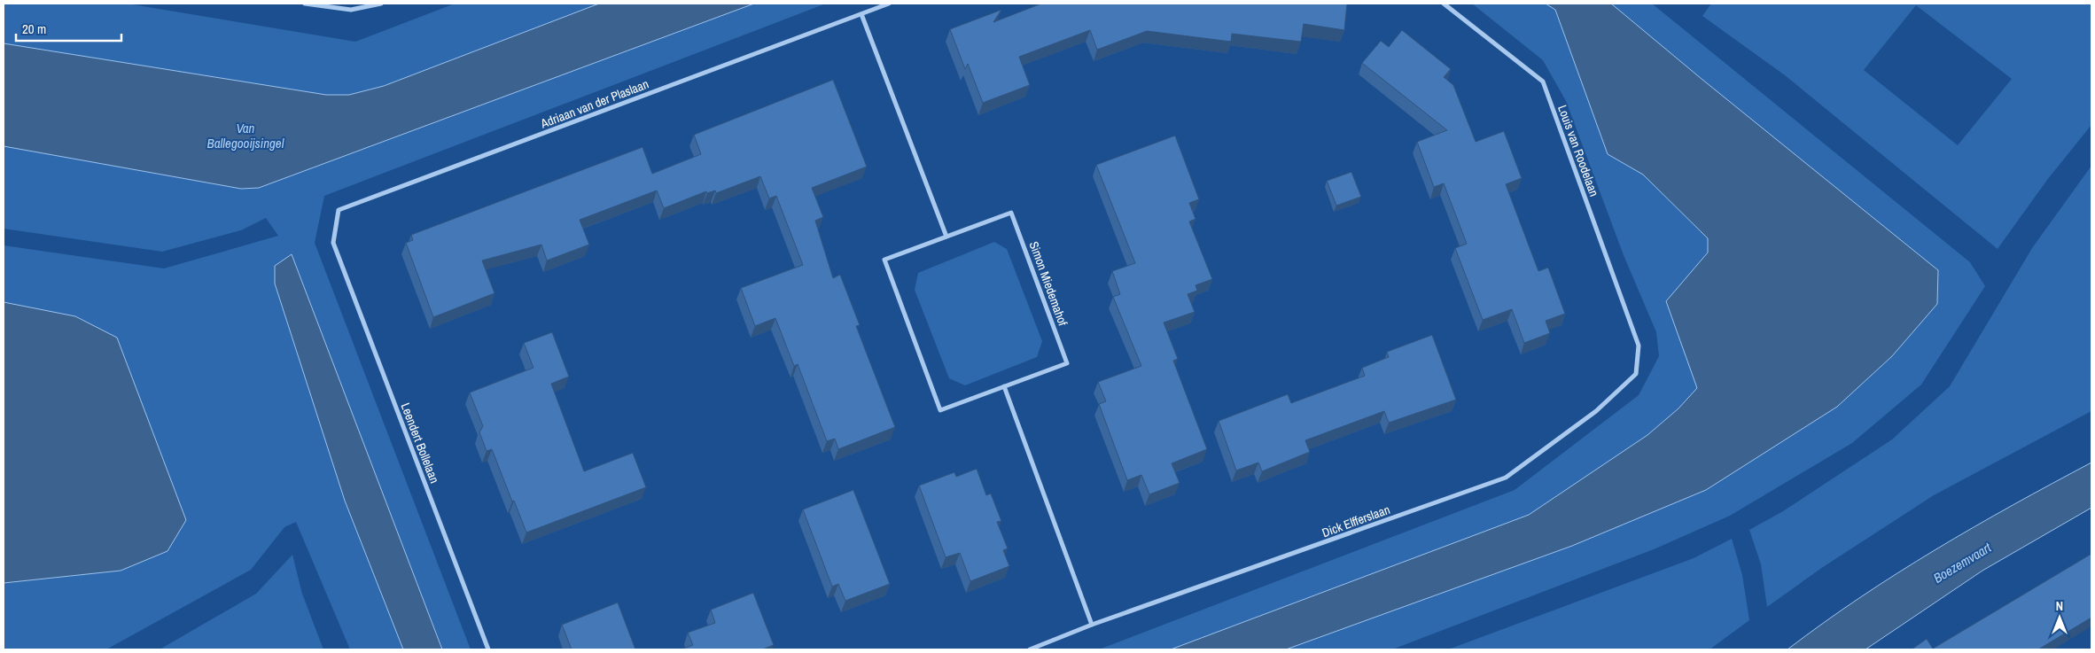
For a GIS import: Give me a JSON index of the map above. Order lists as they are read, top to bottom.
{
  "streets": {
    "street": [
      "Adriaan van der Plaslaan",
      "Louis van Roodelaan",
      "Simon Miedemahof",
      "Leendert Bollelaan",
      "Dick Elfferslaan"
    ]
  },
  "crossings": [
    ["Adriaan van der Plaslaan", "Leendert Bollelaan"],
    ["Louis van Roodelaan", "Dick Elfferslaan"]
  ],
  "water": ["Van Ballegooijsingel", "Boezemvaart"],
  "scale_bar": "20 m",
  "north": "top"
}
